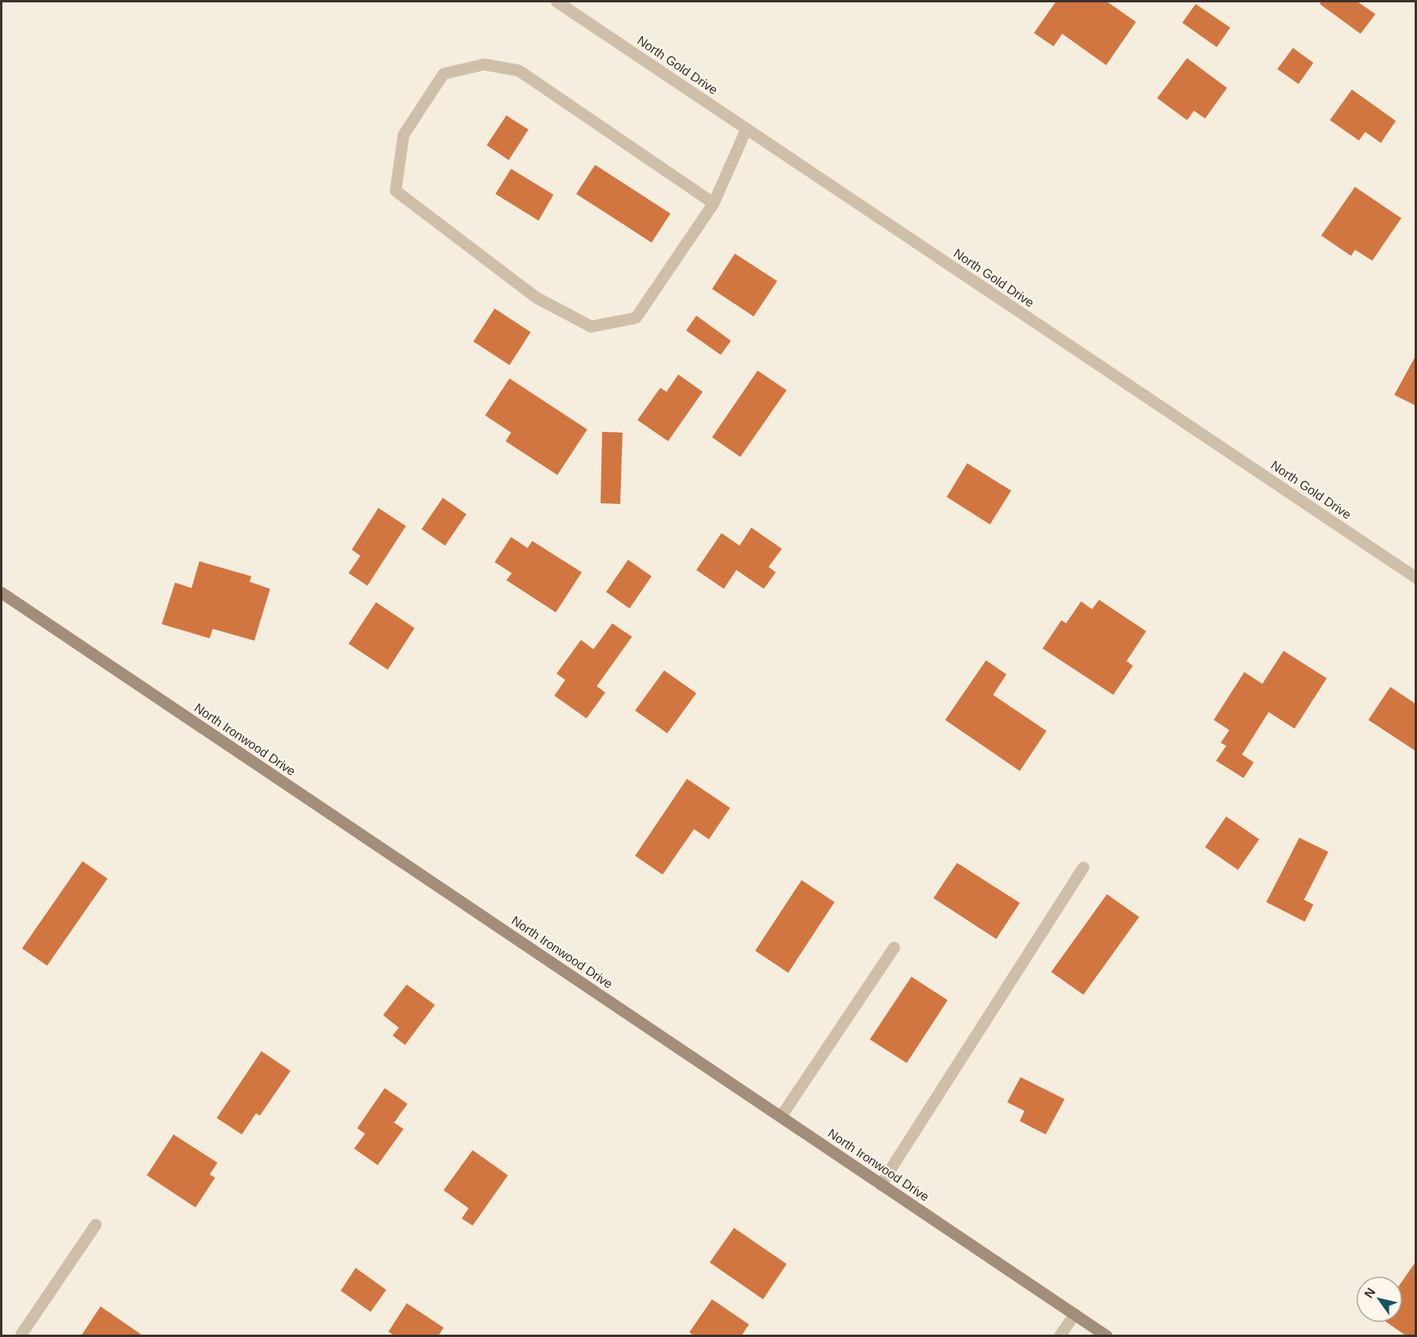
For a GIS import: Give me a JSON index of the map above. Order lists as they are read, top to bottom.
{
  "streets": {
    "main road": ["North Ironwood Drive"],
    "street": ["North Gold Drive"]
  },
  "north": "top left"
}
